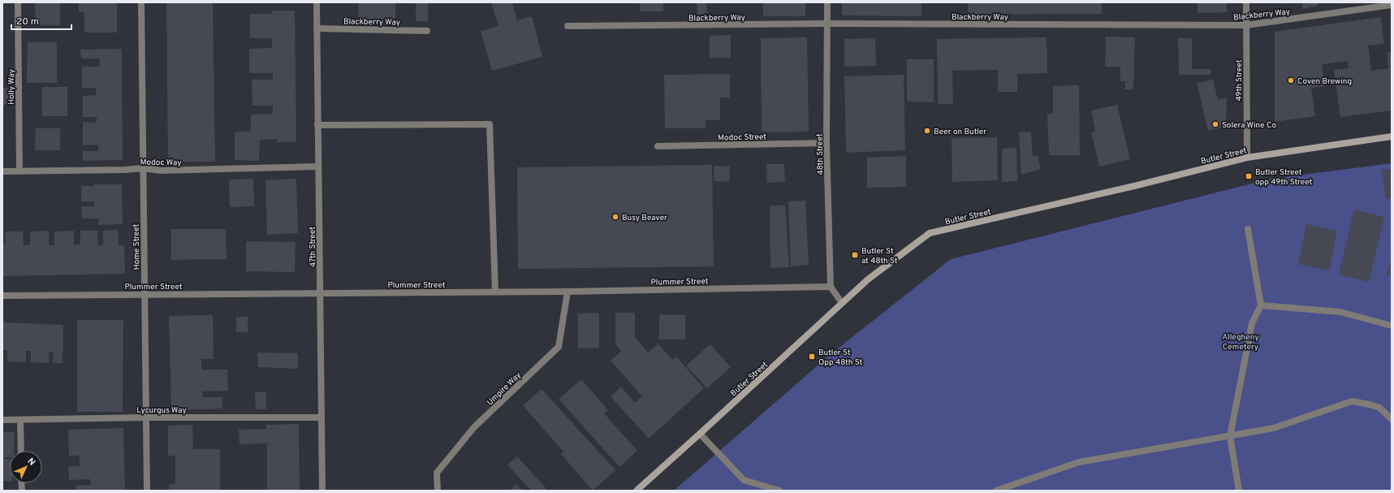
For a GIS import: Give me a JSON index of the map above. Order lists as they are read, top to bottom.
{
  "streets": {
    "main road": ["Butler Street"],
    "street": [
      "Blackberry Way",
      "49th Street",
      "Holly Way",
      "Modoc Street",
      "48th Street",
      "Modoc Way",
      "Home Street",
      "47th Street",
      "Plummer Street",
      "Umpire Way",
      "Lycurgus Way"
    ]
  },
  "crossings": [
    ["Blackberry Way", "49th Street"],
    ["Blackberry Way", "48th Street"],
    ["Blackberry Way", "47th Street"],
    ["49th Street", "Butler Street"],
    ["Holly Way", "Modoc Way"],
    ["Modoc Street", "48th Street"],
    ["48th Street", "Plummer Street"],
    ["Modoc Way", "Home Street"],
    ["Modoc Way", "47th Street"],
    ["Home Street", "Plummer Street"],
    ["Home Street", "Lycurgus Way"],
    ["47th Street", "Plummer Street"],
    ["47th Street", "Lycurgus Way"],
    ["Plummer Street", "Umpire Way"]
  ],
  "parks": ["Allegheny Cemetery"],
  "places": {
    "other": [
      "Coven Brewing",
      "Solera Wine Co",
      "Beer on Butler",
      "Busy Beaver"
    ],
    "transit": ["Butler Street opp 49th Street", "Butler St at 48th St", "Butler St Opp 48th St"]
  },
  "scale_bar": "20 m",
  "north": "top right"
}
